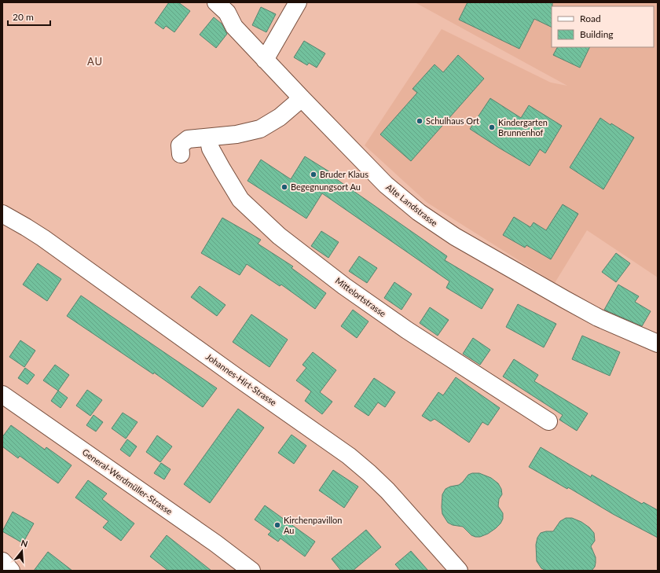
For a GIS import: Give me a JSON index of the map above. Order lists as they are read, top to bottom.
{
  "streets": {
    "street": [
      "Alte Landstrasse",
      "Mittelortstrasse",
      "Johannes-Hirt-Strasse",
      "General-Werdmüller-Strasse"
    ]
  },
  "districts": ["AU"],
  "places": [
    "Schulhaus Ort",
    "Kindergarten Brunnenhof",
    "Bruder Klaus",
    "Begegnungsort Au",
    "Kirchenpavillon Au"
  ],
  "legend": ["Road", "Building"],
  "scale_bar": "20 m",
  "north": "top"
}
